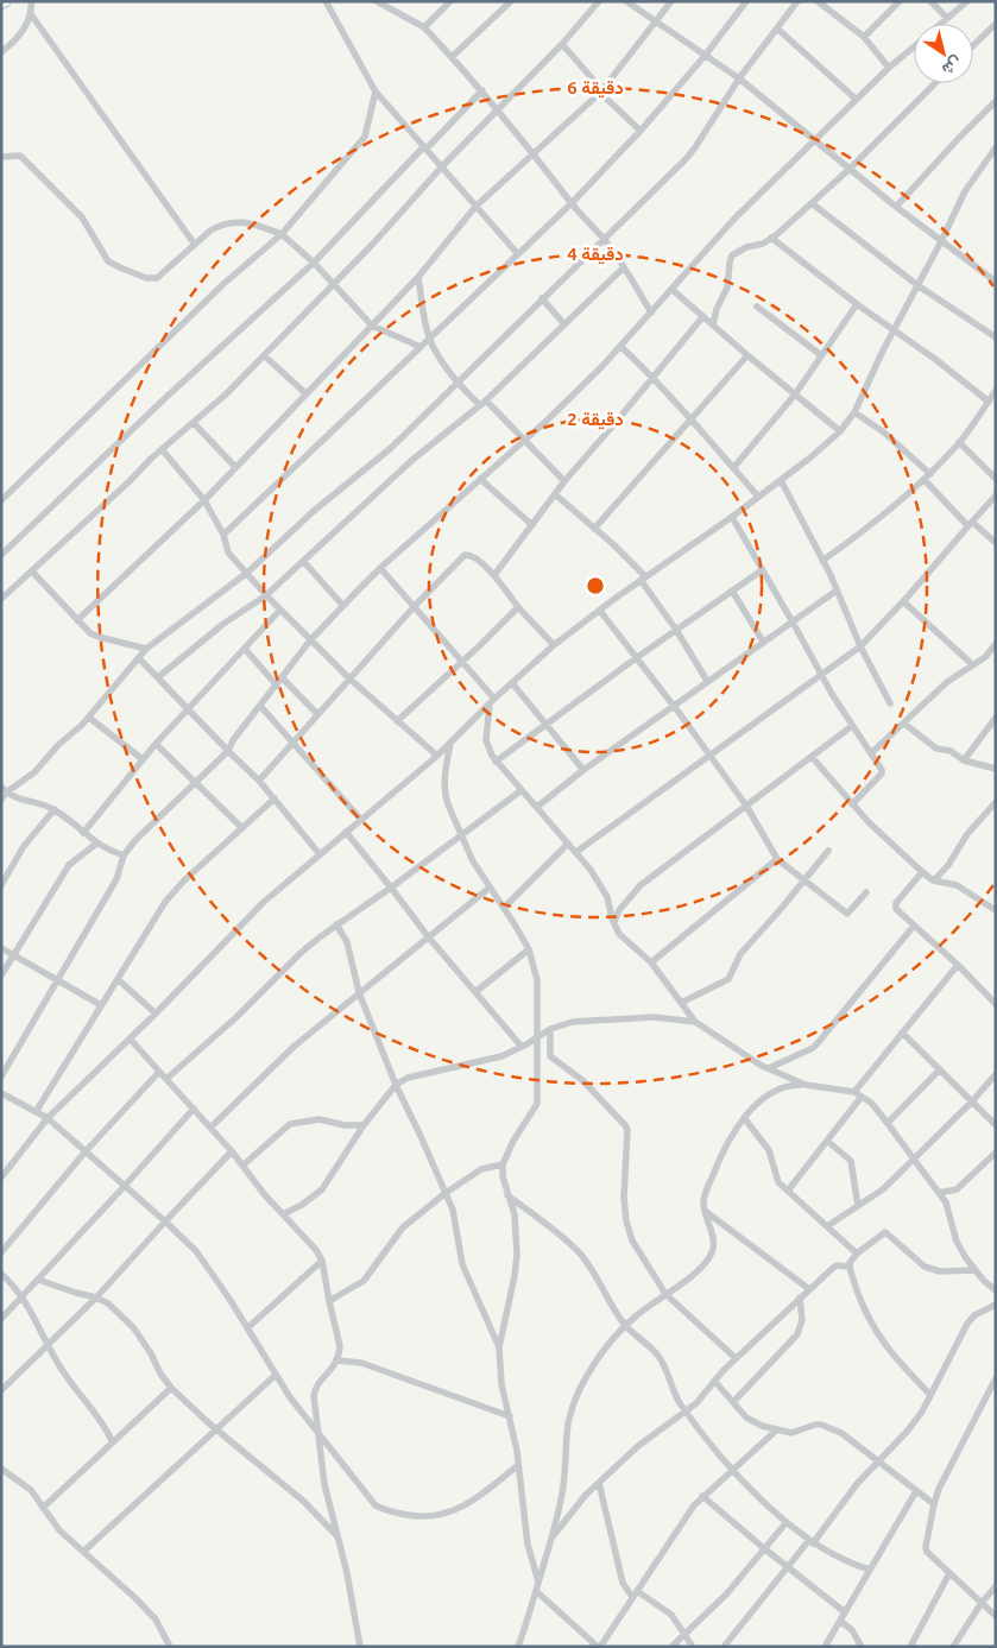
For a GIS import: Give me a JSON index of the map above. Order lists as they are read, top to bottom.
{
  "north": "bottom right",
  "rings": ["6 دقيقة", "4 دقيقة", "2 دقيقة"]
}
